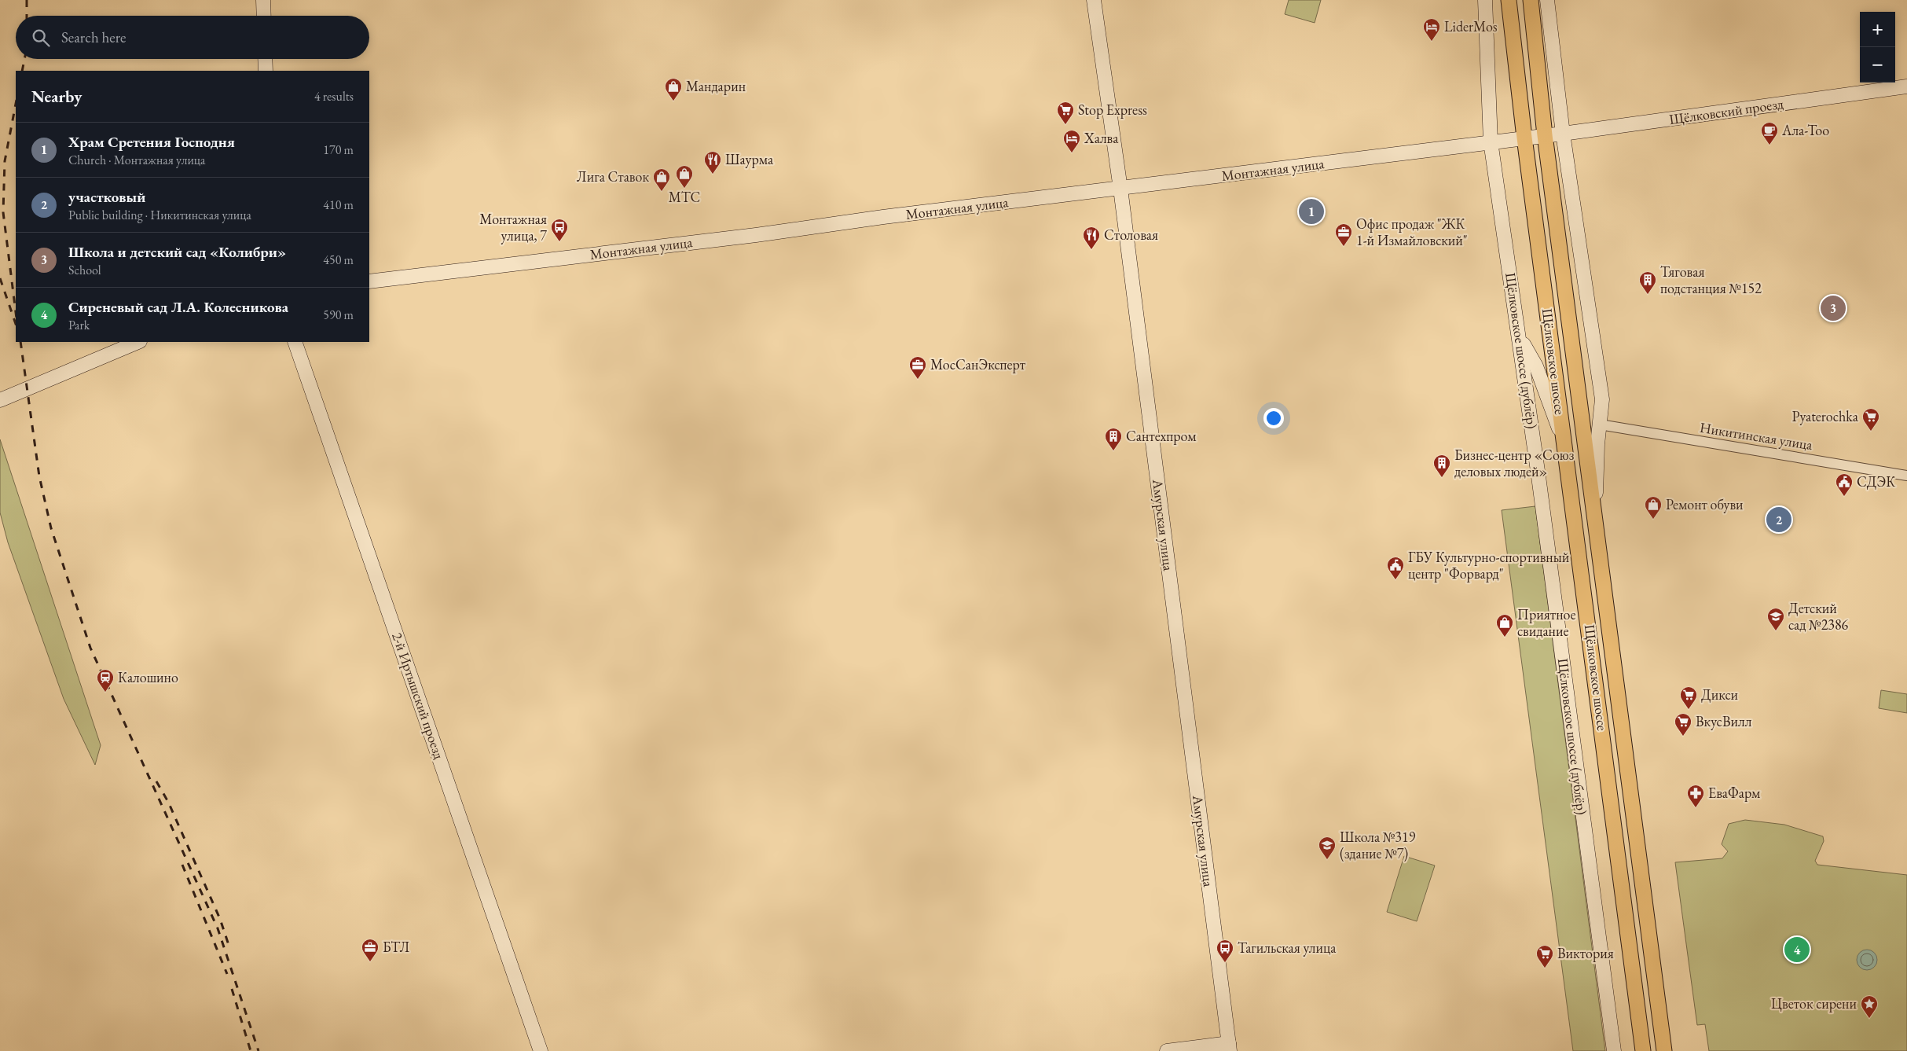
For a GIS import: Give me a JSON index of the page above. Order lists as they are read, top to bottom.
{
  "streets": {
    "main road": ["Щёлковское шоссе"],
    "street": [
      "Щёлковский проезд",
      "Монтажная улица",
      "Щёлковское шоссе (дублёр)",
      "Никитинская улица",
      "Амурская улица",
      "2-й Иртышский проезд"
    ]
  },
  "crossings": [
    ["Щёлковский проезд", "Монтажная улица"],
    ["Щёлковский проезд", "Щёлковское шоссе"],
    ["Монтажная улица", "Щёлковское шоссе (дублёр)"],
    ["Монтажная улица", "Щёлковское шоссе"],
    ["Монтажная улица", "Амурская улица"]
  ],
  "places": {
    "hotel": ["LiderMos", "Халва"],
    "shop": [
      "Мандарин",
      "МТС",
      "Лига Ставок",
      "Ремонт обуви",
      "Приятное свидание"
    ],
    "supermarket": [
      "Stop Express",
      "Pyaterochka",
      "Дикси",
      "ВкусВилл",
      "Виктория"
    ],
    "cafe": ["Ала-Тоо"],
    "restaurant": ["Шаурма", "Столовая"],
    "bus stop": ["Монтажная улица, 7", "Тагильская улица"],
    "office": ["Офис продаж \"ЖК 1-й Измайловский\"", "МосСанЭксперт", "БТЛ"],
    "building": ["Тяговая подстанция №152", "Сантехпром", "Бизнес-центр «Союз деловых людей»"],
    "public building": ["СДЭК", "ГБУ Культурно-спортивный центр \"Форвард\""],
    "school or university": ["Детский сад №2386", "Школа №319 (здание №7)"],
    "station": ["Калошино"],
    "pharmacy": ["ЕваФарм"],
    "place": ["Цветок сирени"]
  },
  "page": {
    "map_buttons": ["+", "−"],
    "search": "Search here",
    "heading": ["Nearby", "4 results"],
    "list": [
      {
        "mark": "1",
        "name": "Храм Сретения Господня",
        "note": "Church · Монтажная улица",
        "value": "170 m"
      },
      {
        "mark": "2",
        "name": "участковый",
        "note": "Public building · Никитинская улица",
        "value": "410 m"
      },
      {
        "mark": "3",
        "name": "Школа и детский сад «Колибри»",
        "note": "School",
        "value": "450 m"
      },
      {
        "mark": "4",
        "name": "Сиреневый сад Л.А. Колесникова",
        "note": "Park",
        "value": "590 m"
      }
    ],
    "pins": [
      "1",
      "3",
      "2",
      "4"
    ]
  }
}
